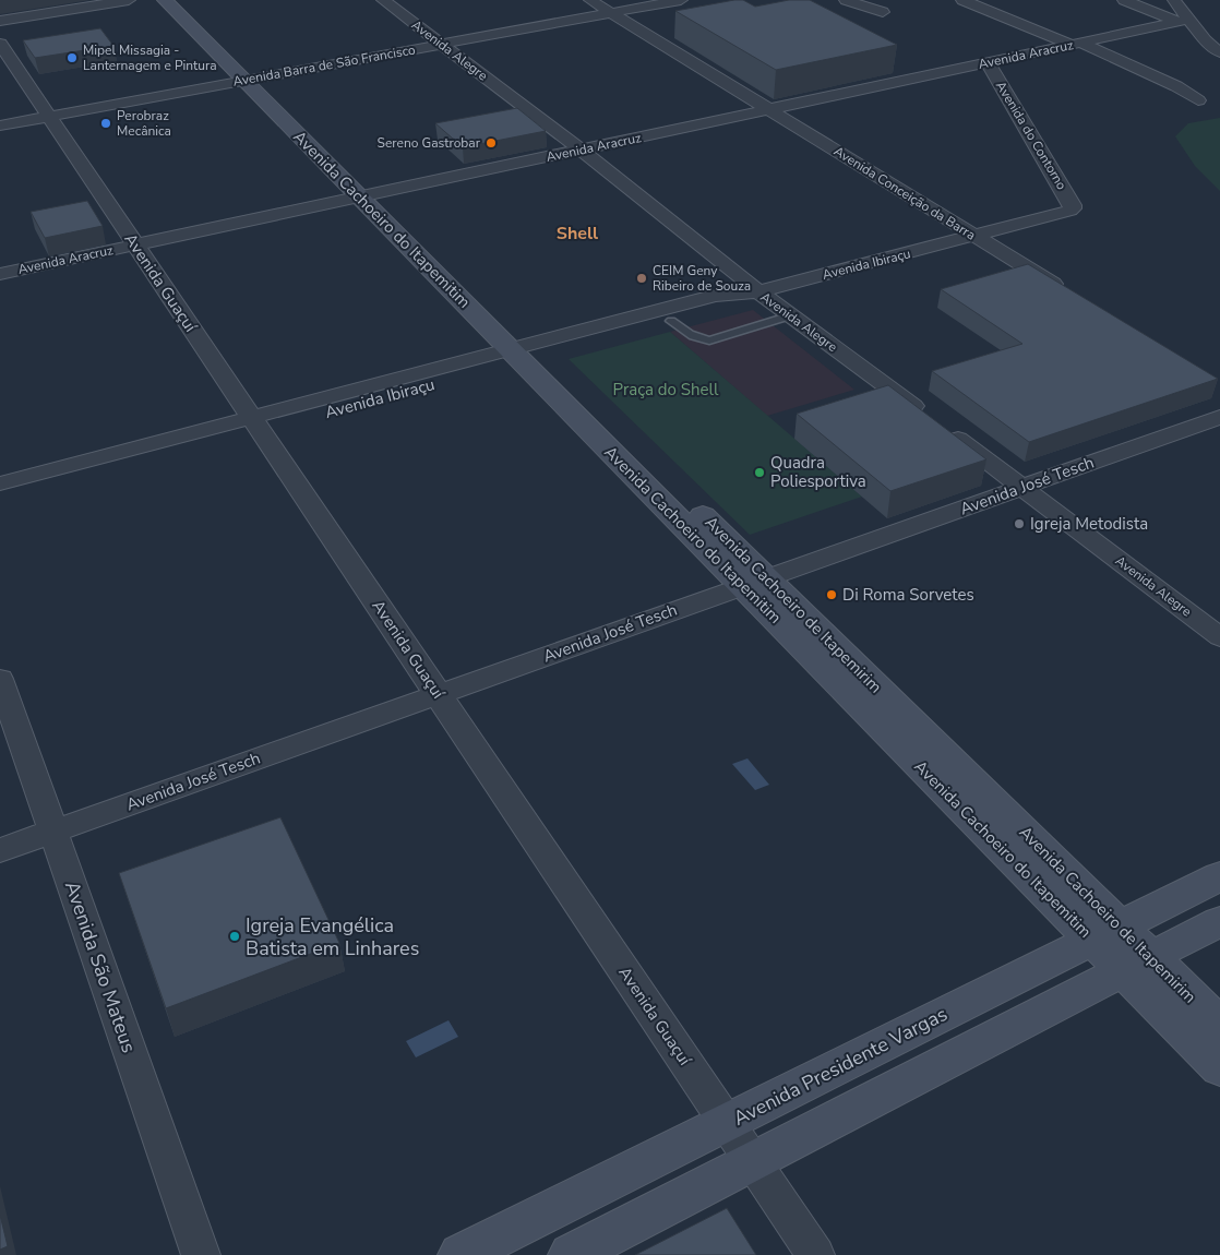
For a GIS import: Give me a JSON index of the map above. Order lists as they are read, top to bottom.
{
  "streets": {
    "street": [
      "Avenida Alegre",
      "Avenida Aracruz",
      "Avenida Barra de São Francisco",
      "Avenida do Contorno",
      "Avenida Conceição da Barra",
      "Avenida Cachoeiro do Itapemitim",
      "Avenida Ibiraçu",
      "Avenida Guaçuí",
      "Avenida José Tesch",
      "Avenida Cachoeiro de Itapemirim",
      "Avenida São Mateus",
      "Avenida Presidente Vargas"
    ]
  },
  "crossings": [
    ["Avenida Alegre", "Avenida Aracruz"],
    ["Avenida Alegre", "Avenida Barra de São Francisco"],
    ["Avenida Alegre", "Avenida Ibiraçu"],
    ["Avenida Alegre", "Avenida José Tesch"],
    ["Avenida Aracruz", "Avenida do Contorno"],
    ["Avenida Aracruz", "Avenida Conceição da Barra"],
    ["Avenida Aracruz", "Avenida Cachoeiro do Itapemitim"],
    ["Avenida Aracruz", "Avenida Guaçuí"],
    ["Avenida Barra de São Francisco", "Avenida Conceição da Barra"],
    ["Avenida Barra de São Francisco", "Avenida Cachoeiro do Itapemitim"],
    ["Avenida Barra de São Francisco", "Avenida Guaçuí"],
    ["Avenida do Contorno", "Avenida Ibiraçu"],
    ["Avenida Conceição da Barra", "Avenida Ibiraçu"],
    ["Avenida Cachoeiro do Itapemitim", "Avenida Ibiraçu"],
    ["Avenida Cachoeiro do Itapemitim", "Avenida José Tesch"],
    ["Avenida Cachoeiro do Itapemitim", "Avenida Cachoeiro de Itapemirim"],
    ["Avenida Cachoeiro do Itapemitim", "Avenida Presidente Vargas"],
    ["Avenida Ibiraçu", "Avenida Guaçuí"],
    ["Avenida Guaçuí", "Avenida José Tesch"],
    ["Avenida Guaçuí", "Avenida Presidente Vargas"],
    ["Avenida José Tesch", "Avenida São Mateus"]
  ],
  "districts": ["Shell"],
  "parks": ["Praça do Shell"],
  "places": [
    "Mipel Missagia - Lanternagem e Pintura",
    "Perobraz Mecânica",
    "Sereno Gastrobar",
    "CEIM Geny Ribeiro de Souza",
    "Quadra Poliesportiva",
    "Igreja Metodista",
    "Di Roma Sorvetes",
    "Igreja Evangélica Batista em Linhares"
  ]
}
